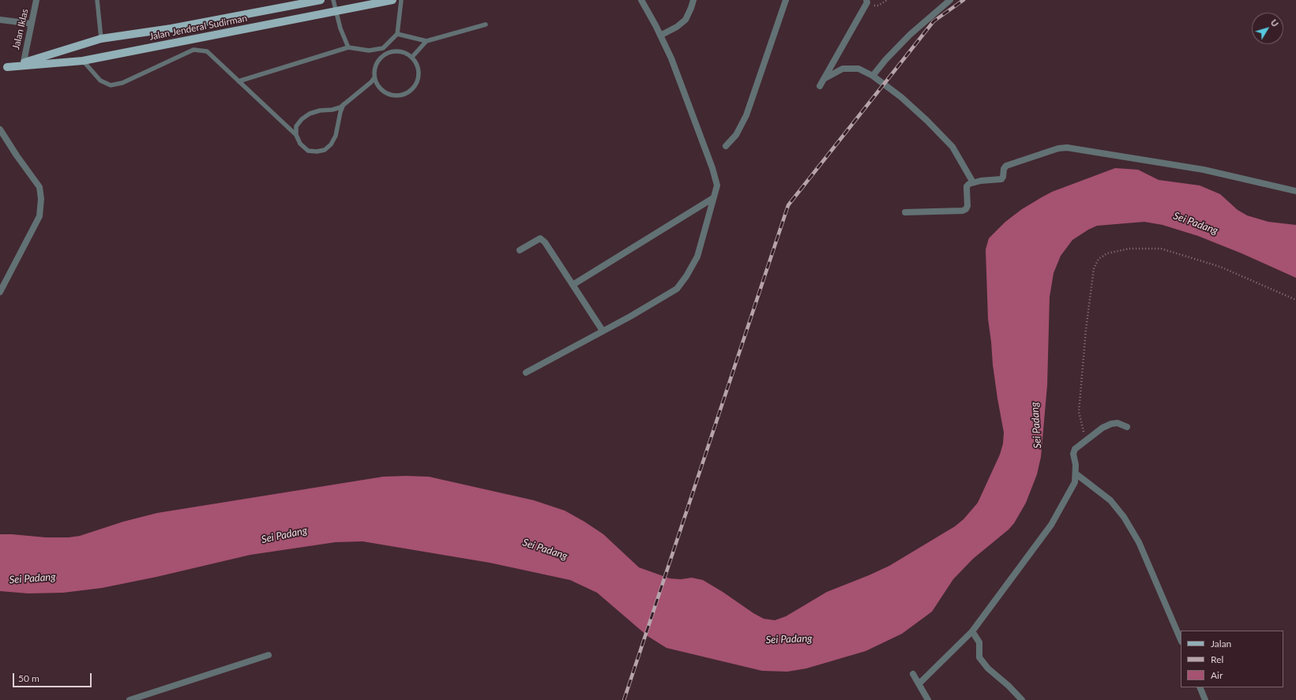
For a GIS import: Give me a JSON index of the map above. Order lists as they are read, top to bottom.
{
  "streets": {
    "main road": ["Jalan Jenderal Sudirman"],
    "street": ["Jalan Iklas"]
  },
  "crossings": [
    ["Jalan Jenderal Sudirman", "Jalan Iklas"]
  ],
  "water": ["Sei Padang"],
  "legend": ["Jalan", "Rel", "Air"],
  "scale_bar": "50 m",
  "north": "top right"
}
